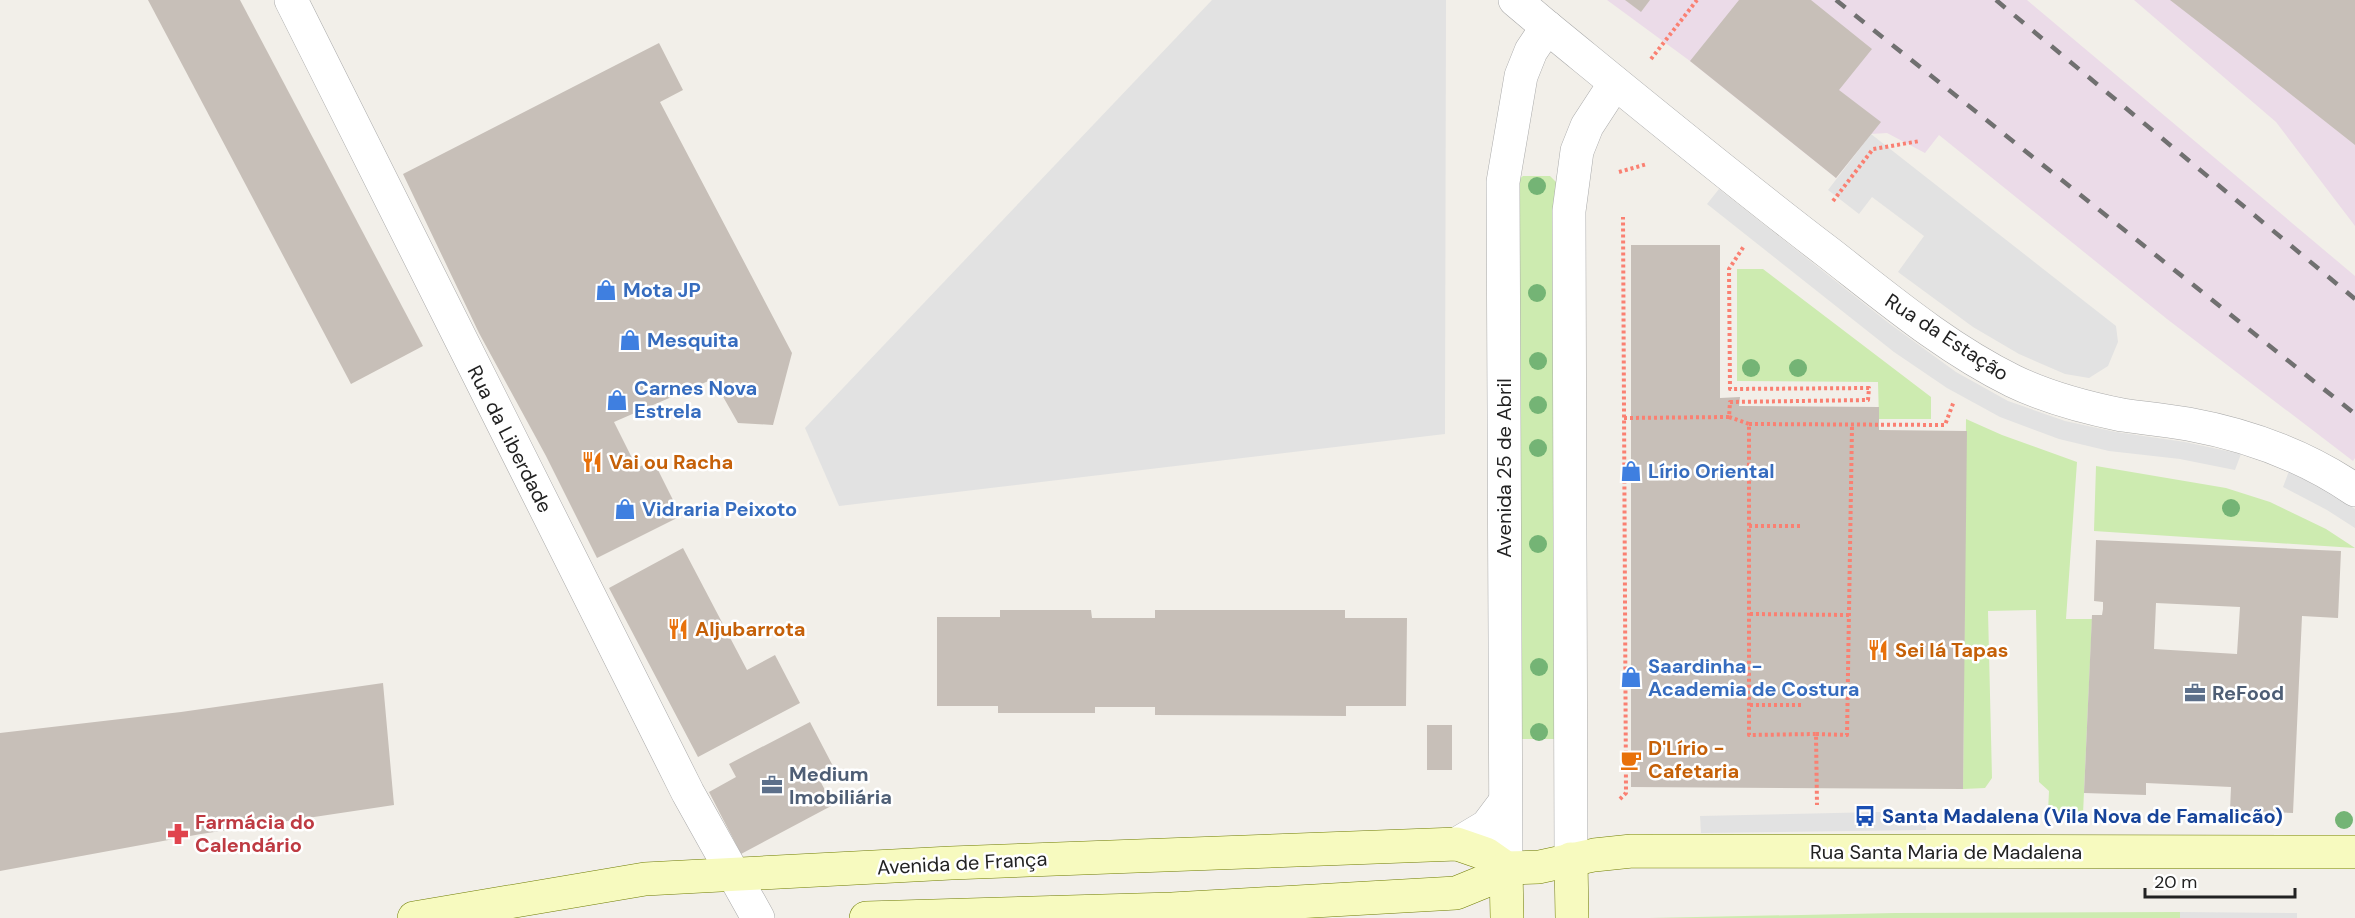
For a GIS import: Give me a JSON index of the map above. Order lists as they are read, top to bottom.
{
  "streets": {
    "main road": ["Avenida 25 de Abril", "Rua Santa Maria de Madalena", "Avenida de França"],
    "street": ["Rua da Estação", "Rua da Liberdade"]
  },
  "crossings": [
    ["Rua da Estação", "Avenida 25 de Abril"],
    ["Rua da Liberdade", "Avenida de França"],
    ["Avenida 25 de Abril", "Rua Santa Maria de Madalena"],
    ["Avenida 25 de Abril", "Avenida de França"],
    ["Rua Santa Maria de Madalena", "Avenida de França"]
  ],
  "places": {
    "shop": [
      "Mota JP",
      "Mesquita",
      "Carnes Nova Estrela",
      "Lírio Oriental",
      "Vidraria Peixoto",
      "Saardinha - Academia de Costura"
    ],
    "restaurant": ["Vai ou Racha", "Aljubarrota", "Sei lá Tapas"],
    "office": ["ReFood", "Medium Imobiliária"],
    "cafe": ["D'Lírio - Cafetaria"],
    "bus stop": ["Santa Madalena (Vila Nova de Famalicão)"],
    "pharmacy": ["Farmácia do Calendário"]
  },
  "scale_bar": "20 m"
}
